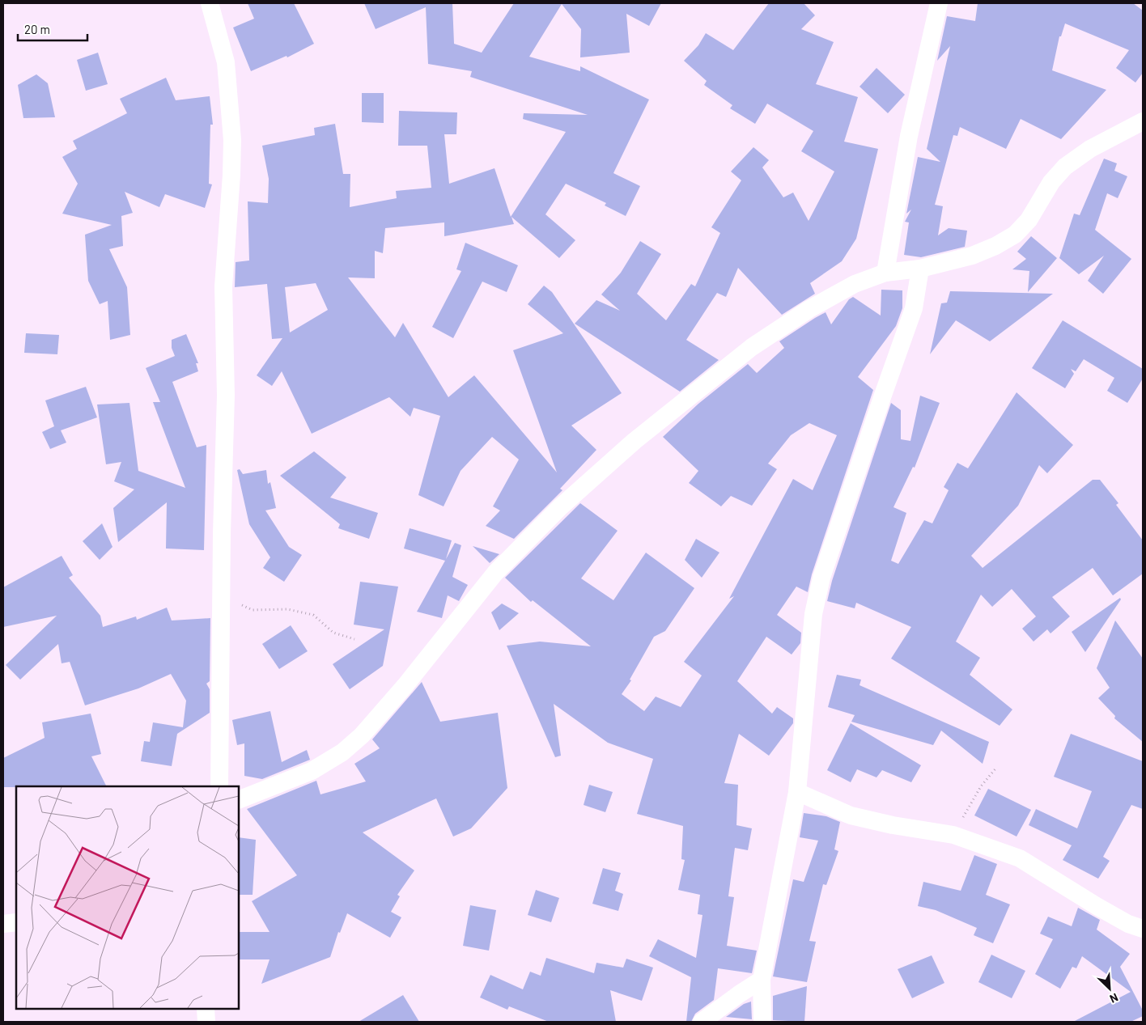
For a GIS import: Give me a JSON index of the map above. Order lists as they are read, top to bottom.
{
  "scale_bar": "20 m",
  "north": "bottom right"
}
